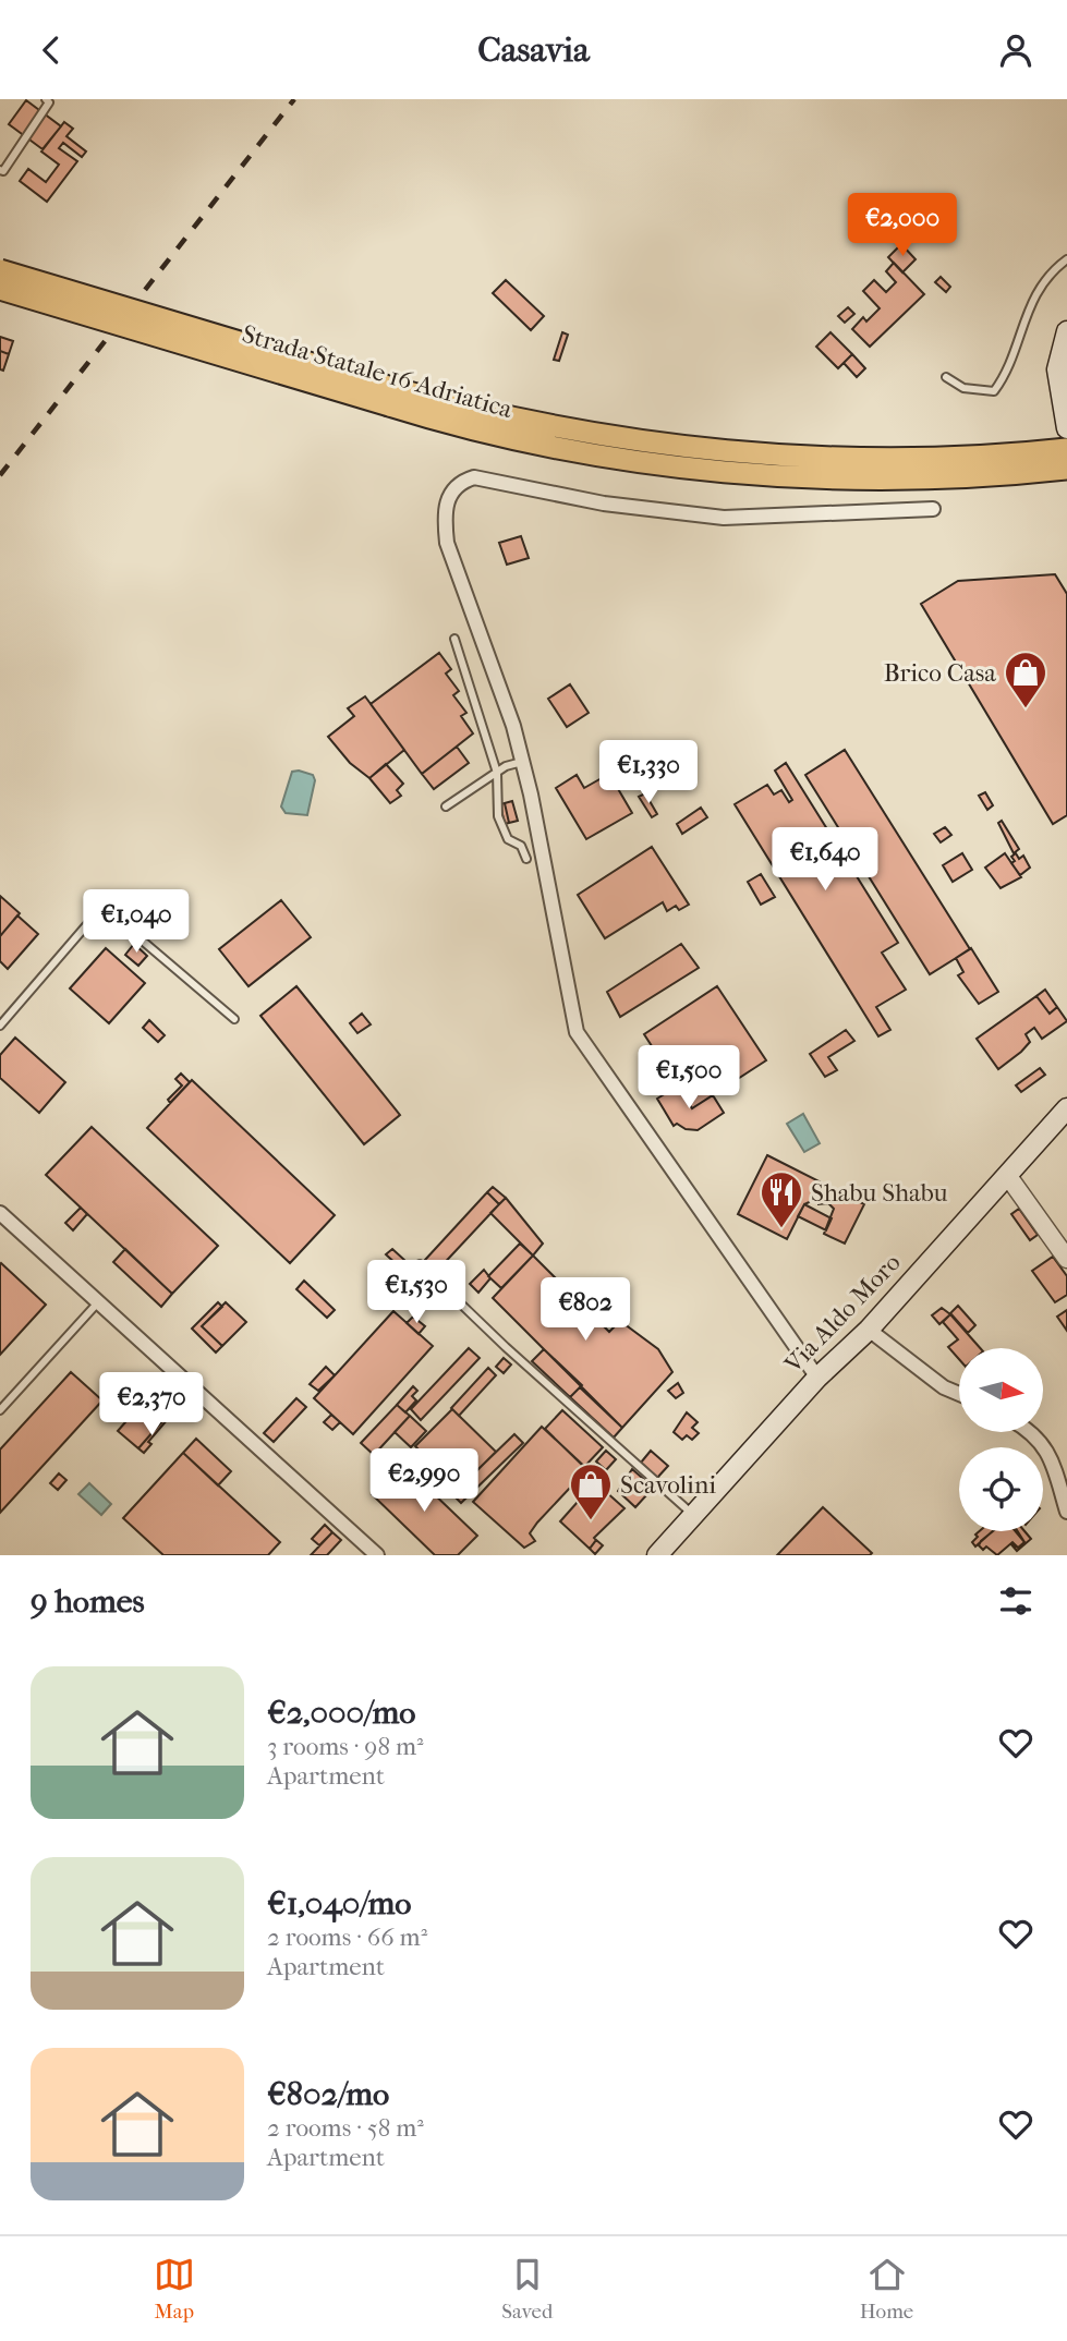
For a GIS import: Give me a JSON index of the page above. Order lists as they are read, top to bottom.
{
  "streets": {
    "highway": ["Strada Statale 16 Adriatica"],
    "main road": ["Via Aldo Moro"]
  },
  "places": {
    "shop": ["Brico Casa", "Scavolini"],
    "restaurant": ["Shabu Shabu"]
  },
  "north": "right",
  "page": {
    "header": "Casavia",
    "price": [
      "€2,000",
      "€1,330",
      "€1,640",
      "€1,040",
      "€1,500",
      "€1,530",
      "€802",
      "€2,370",
      "€2,990"
    ],
    "heading": "9 homes",
    "list": [
      {
        "name": "€2,000/mo",
        "note": "3 rooms · 98 m² · Apartment"
      },
      {
        "name": "€1,040/mo",
        "note": "2 rooms · 66 m² · Apartment"
      },
      {
        "name": "€802/mo",
        "note": "2 rooms · 58 m² · Apartment"
      }
    ],
    "tabs": ["Map", "Saved", "Home"]
  }
}
